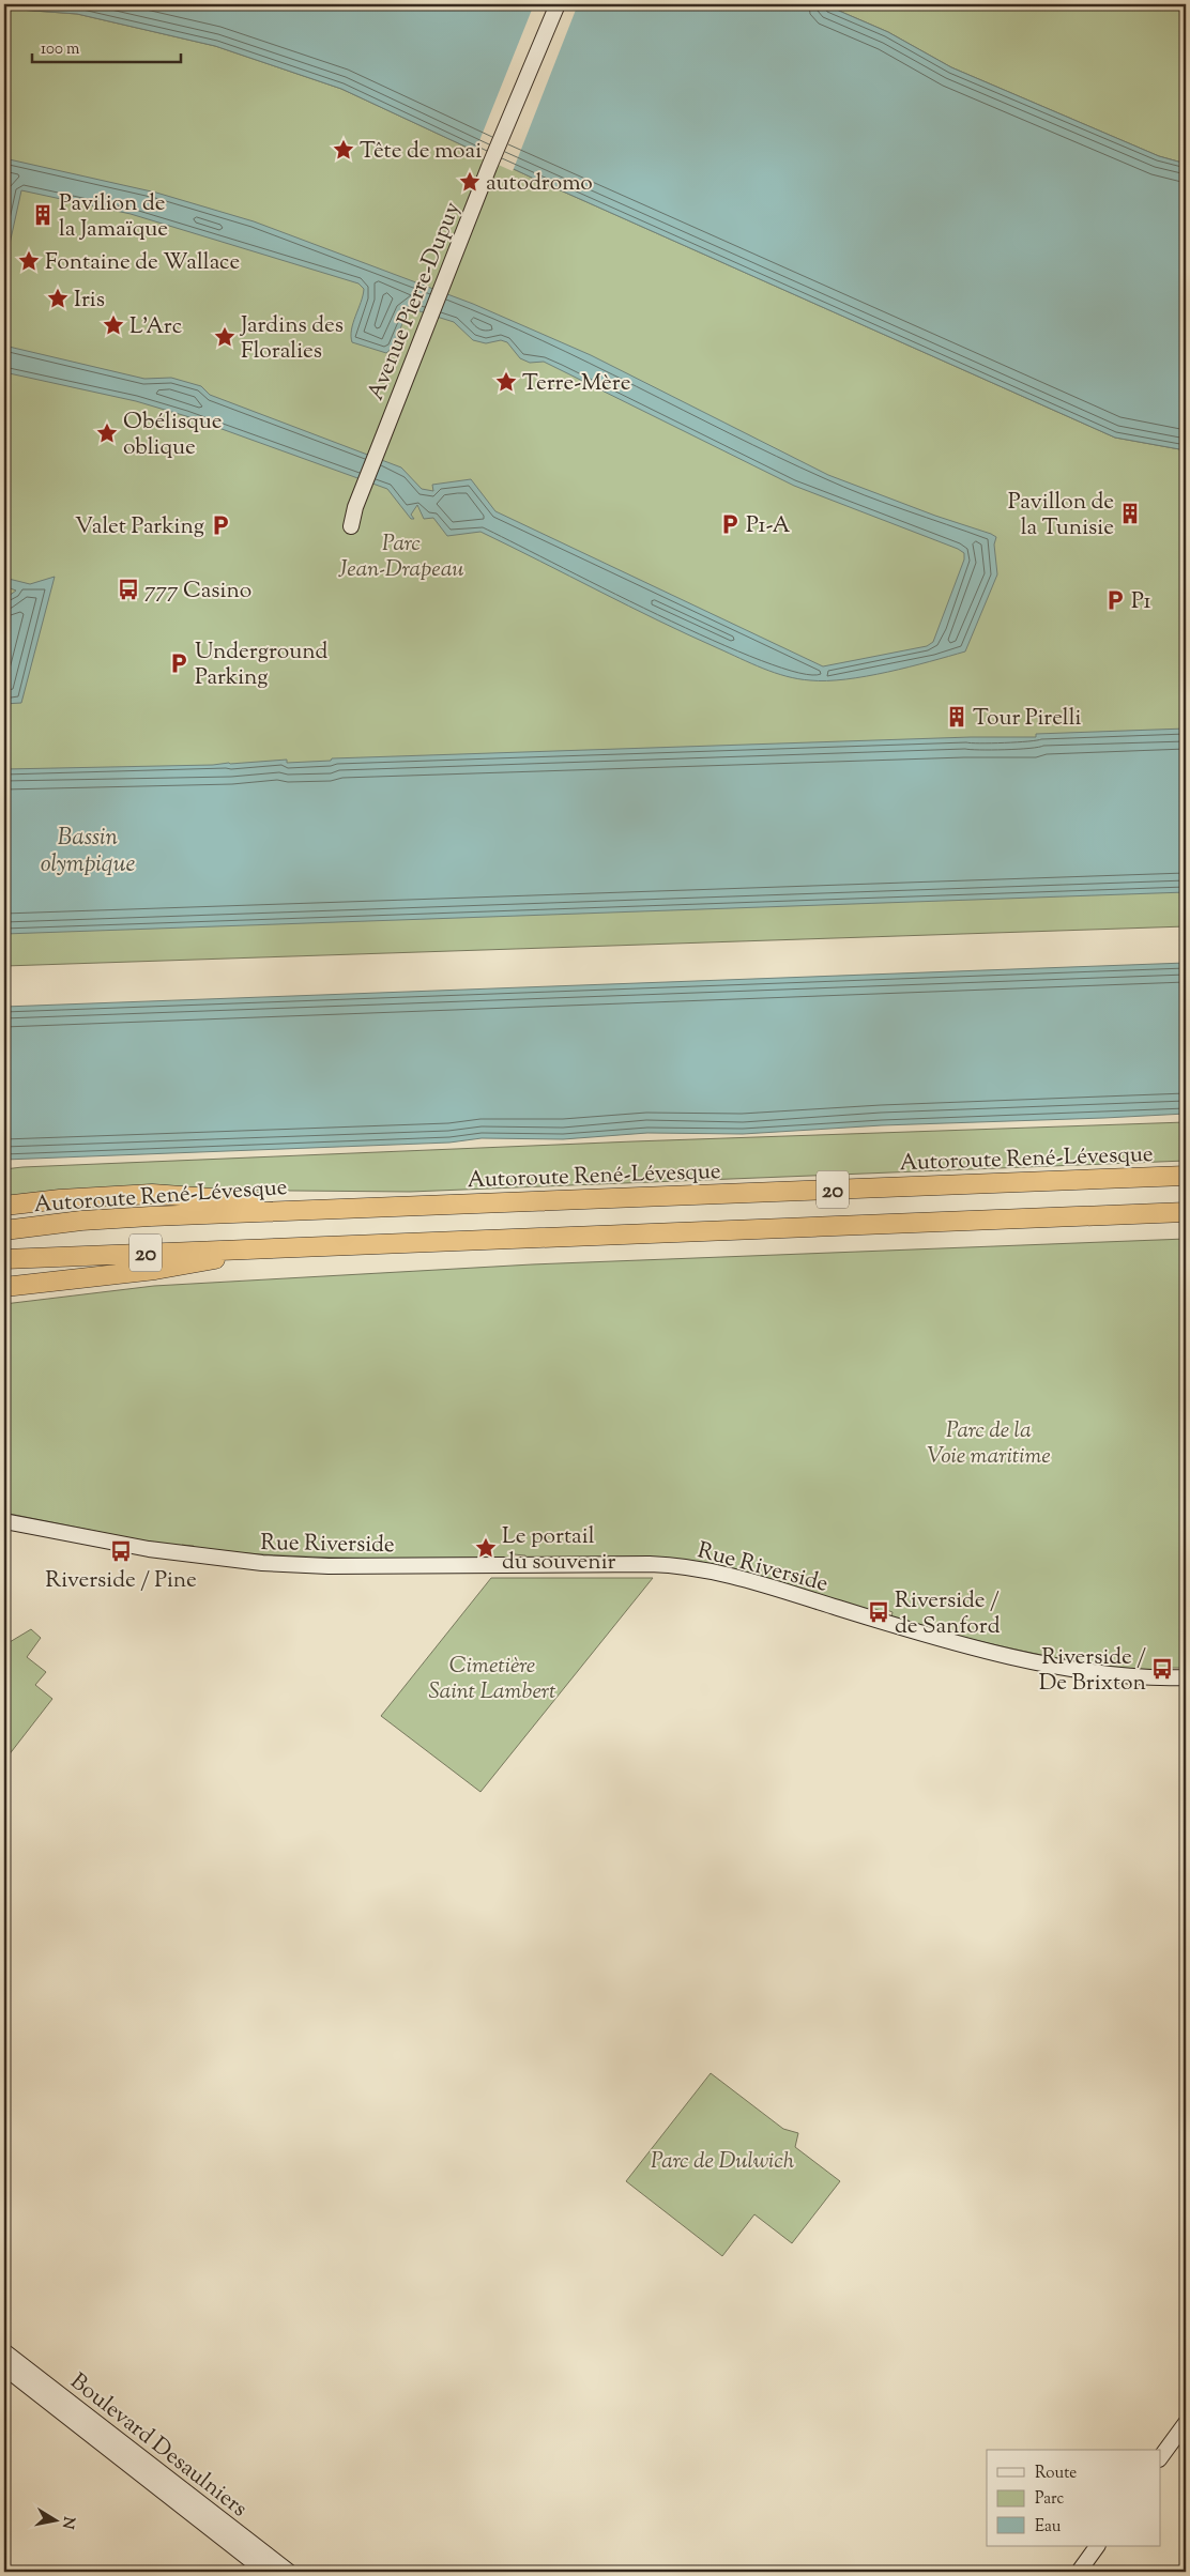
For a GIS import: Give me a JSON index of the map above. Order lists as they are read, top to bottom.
{
  "streets": {
    "highway": ["Autoroute René-Lévesque", "20"],
    "street": ["Avenue Pierre-Dupuy", "Rue Riverside", "Boulevard Desaulniers"]
  },
  "water": ["Bassin olympique"],
  "parks": [
    "Parc Jean-Drapeau",
    "Parc de la Voie maritime",
    "Cimetière Saint Lambert",
    "Parc de Dulwich"
  ],
  "places": {
    "place": [
      "Tête de moai",
      "autodromo",
      "Fontaine de Wallace",
      "Iris",
      "L'Arc",
      "Jardins des Floralies",
      "Terre-Mère",
      "Obélisque oblique",
      "Le portail du souvenir"
    ],
    "building": ["Pavilion de la Jamaïque", "Pavillon de la Tunisie", "Tour Pirelli"],
    "parking": [
      "P1-A",
      "Valet Parking",
      "P1",
      "Underground Parking"
    ],
    "bus stop": [
      "777 Casino",
      "Riverside / Pine",
      "Riverside / de Sanford",
      "Riverside / De Brixton"
    ]
  },
  "legend": ["Route", "Parc", "Eau"],
  "scale_bar": "100 m",
  "north": "right"
}
